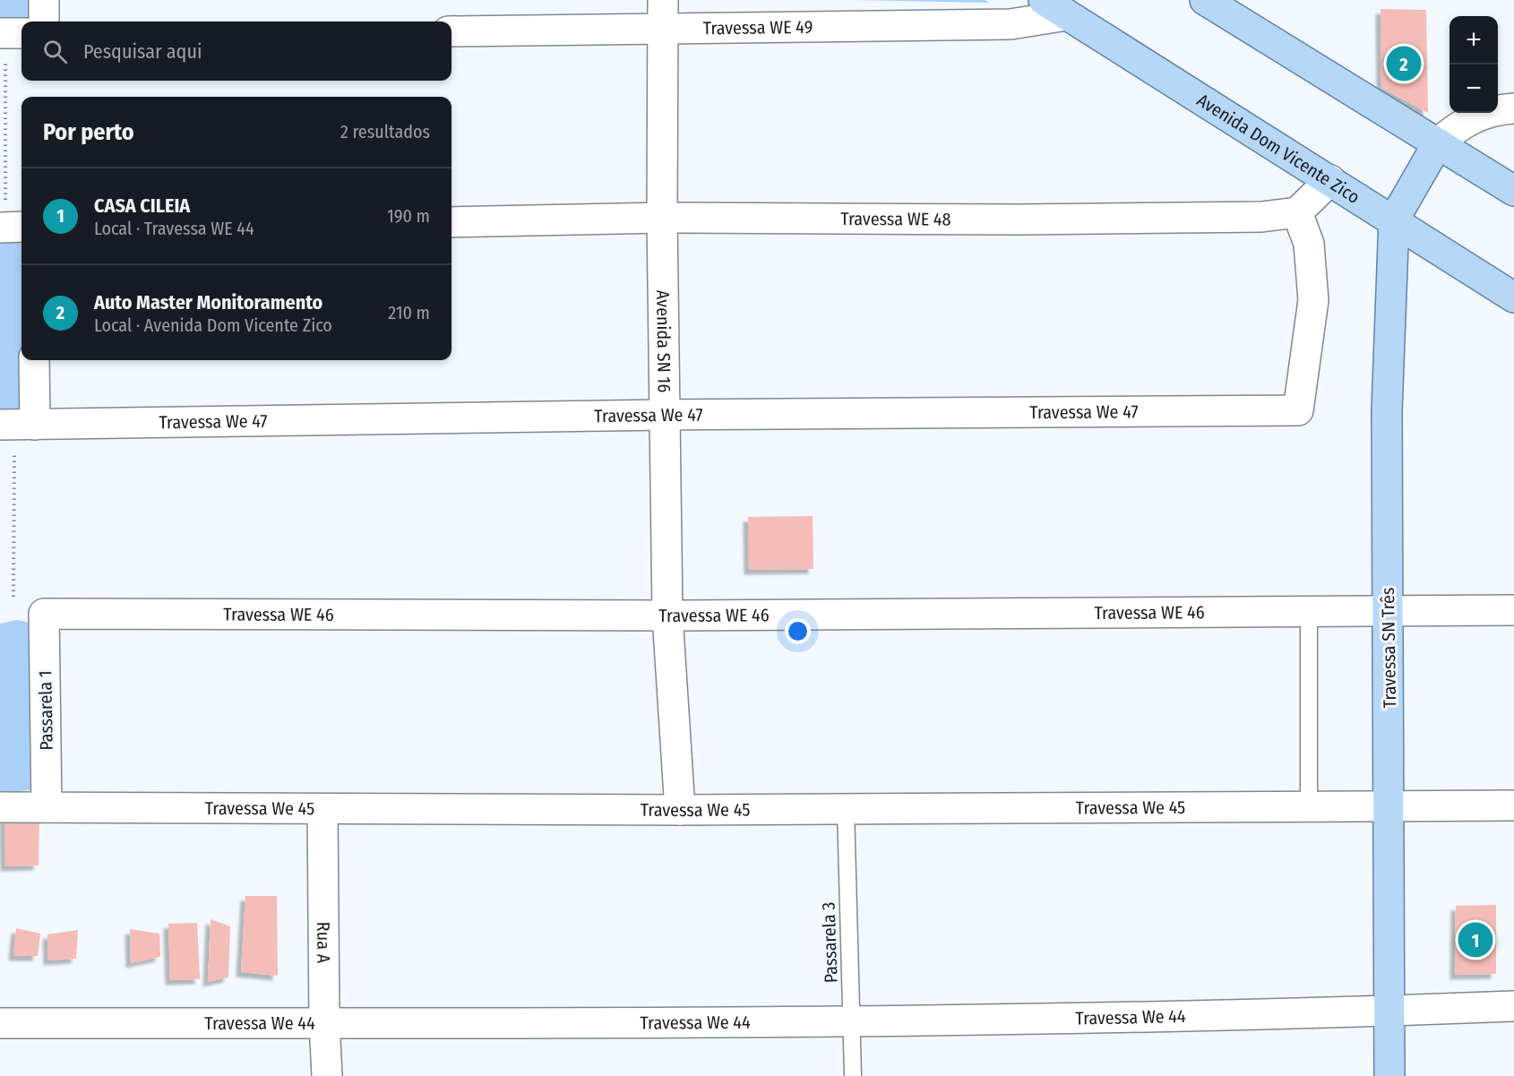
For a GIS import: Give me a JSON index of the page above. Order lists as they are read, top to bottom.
{
  "streets": {
    "main road": ["Avenida Dom Vicente Zico", "Travessa SN Três"],
    "street": [
      "Travessa WE 49",
      "Travessa WE 48",
      "Avenida SN 16",
      "Travessa We 47",
      "Travessa WE 46",
      "Passarela 1",
      "Travessa We 45",
      "Rua A",
      "Travessa We 44"
    ],
    "lane": ["Passarela 3"]
  },
  "crossings": [
    ["Travessa WE 49", "Avenida Dom Vicente Zico"],
    ["Travessa WE 49", "Avenida SN 16"],
    ["Avenida Dom Vicente Zico", "Travessa SN Três"],
    ["Travessa WE 48", "Avenida SN 16"],
    ["Travessa WE 48", "Travessa We 47"],
    ["Avenida SN 16", "Travessa We 47"],
    ["Avenida SN 16", "Travessa WE 46"],
    ["Avenida SN 16", "Travessa We 45"],
    ["Travessa WE 46", "Travessa SN Três"],
    ["Travessa WE 46", "Passarela 1"],
    ["Travessa SN Três", "Travessa We 45"],
    ["Travessa SN Três", "Travessa We 44"],
    ["Passarela 1", "Travessa We 45"],
    ["Travessa We 45", "Rua A"],
    ["Travessa We 45", "Passarela 3"],
    ["Rua A", "Travessa We 44"],
    ["Passarela 3", "Travessa We 44"]
  ],
  "page": {
    "map_buttons": ["+", "−"],
    "search": "Pesquisar aqui",
    "pins": ["2", "1"],
    "heading": ["Por perto", "2 resultados"],
    "list": [
      {
        "mark": "1",
        "name": "CASA CILEIA",
        "note": "Local · Travessa WE 44",
        "value": "190 m"
      },
      {
        "mark": "2",
        "name": "Auto Master Monitoramento",
        "note": "Local · Avenida Dom Vicente Zico",
        "value": "210 m"
      }
    ]
  }
}
